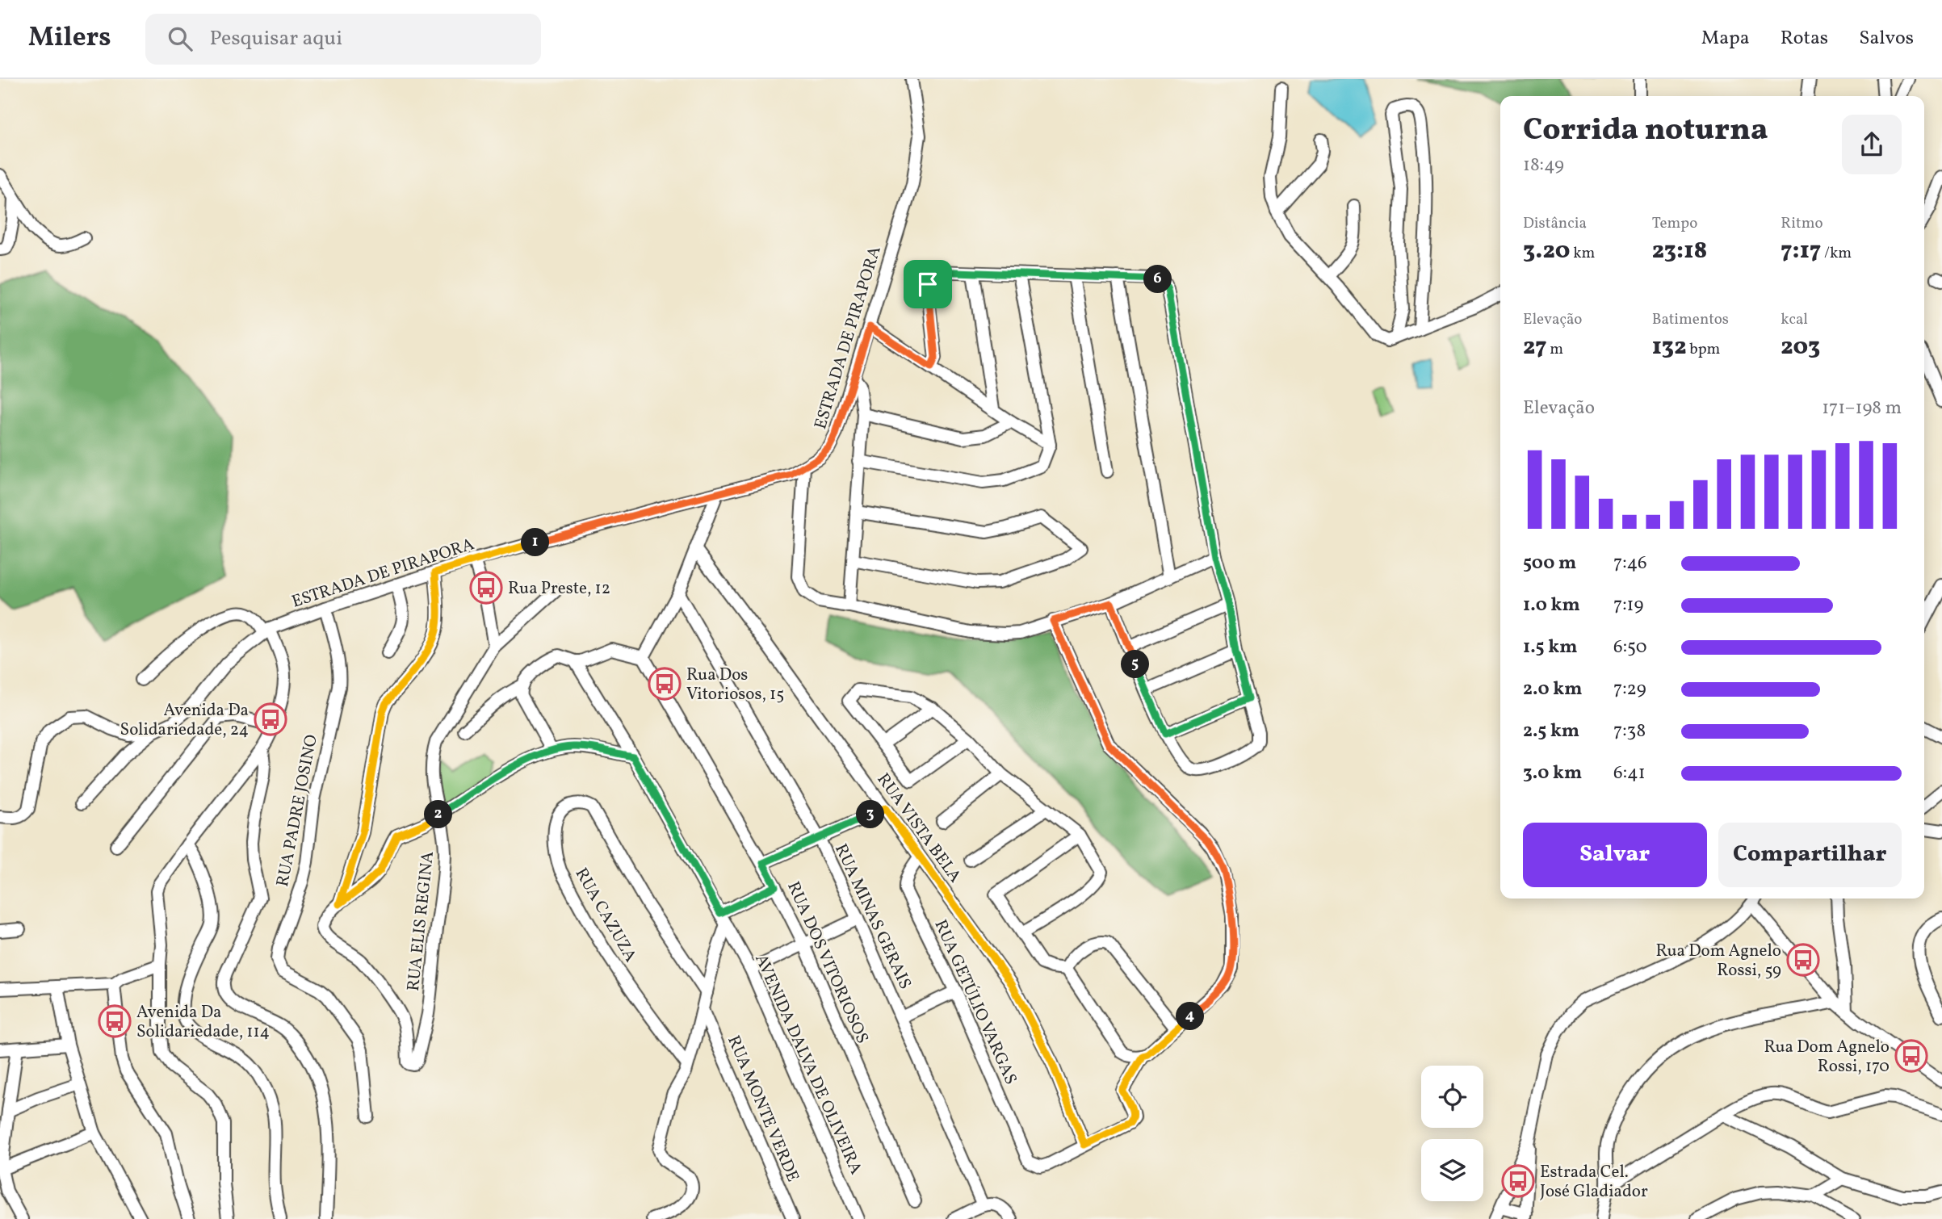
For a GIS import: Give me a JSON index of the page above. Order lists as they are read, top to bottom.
{
  "streets": {
    "street": [
      "ESTRADA DE PIRAPORA",
      "RUA PADRE JOSINO",
      "RUA VISTA BELA",
      "RUA CAZUZA",
      "RUA MINAS GERAIS",
      "RUA ELIS REGINA",
      "RUA DOS VITORIOSOS",
      "RUA GETÚLIO VARGAS",
      "AVENIDA DALVA DE OLIVEIRA",
      "RUA MONTE VERDE"
    ]
  },
  "crossings": [
    ["ESTRADA DE PIRAPORA", "RUA PADRE JOSINO"],
    ["RUA VISTA BELA", "RUA GETÚLIO VARGAS"]
  ],
  "places": {
    "bus stop": [
      "Rua Preste, 12",
      "Rua Dos Vitoriosos, 15",
      "Avenida Da Solidariedade, 24",
      "Rua Dom Agnelo Rossi, 59",
      "Avenida Da Solidariedade, 114",
      "Rua Dom Agnelo Rossi, 170",
      "Estrada Cel. José Gladiador"
    ]
  },
  "page": {
    "header": "Milers",
    "search": "Pesquisar aqui",
    "nav": ["Mapa", "Rotas", "Salvos"],
    "heading": ["Corrida noturna", "18:49"],
    "stats": [
      ["Distância", "3.20 km"],
      ["Tempo", "23:18"],
      ["Ritmo", "7:17 /km"],
      ["Elevação", "27 m"],
      ["Batimentos", "132 bpm"],
      ["kcal", "203"]
    ],
    "pins": [
      "6",
      "1",
      "5",
      "2",
      "3",
      "4"
    ],
    "chart": ["Elevação", "171–198 m"],
    "list": [
      {
        "name": "500 m",
        "note": "7:46"
      },
      {
        "name": "1.0 km",
        "note": "7:19"
      },
      {
        "name": "1.5 km",
        "note": "6:50"
      },
      {
        "name": "2.0 km",
        "note": "7:29"
      },
      {
        "name": "2.5 km",
        "note": "7:38"
      },
      {
        "name": "3.0 km",
        "note": "6:41"
      }
    ],
    "buttons": ["Salvar", "Compartilhar"]
  }
}
